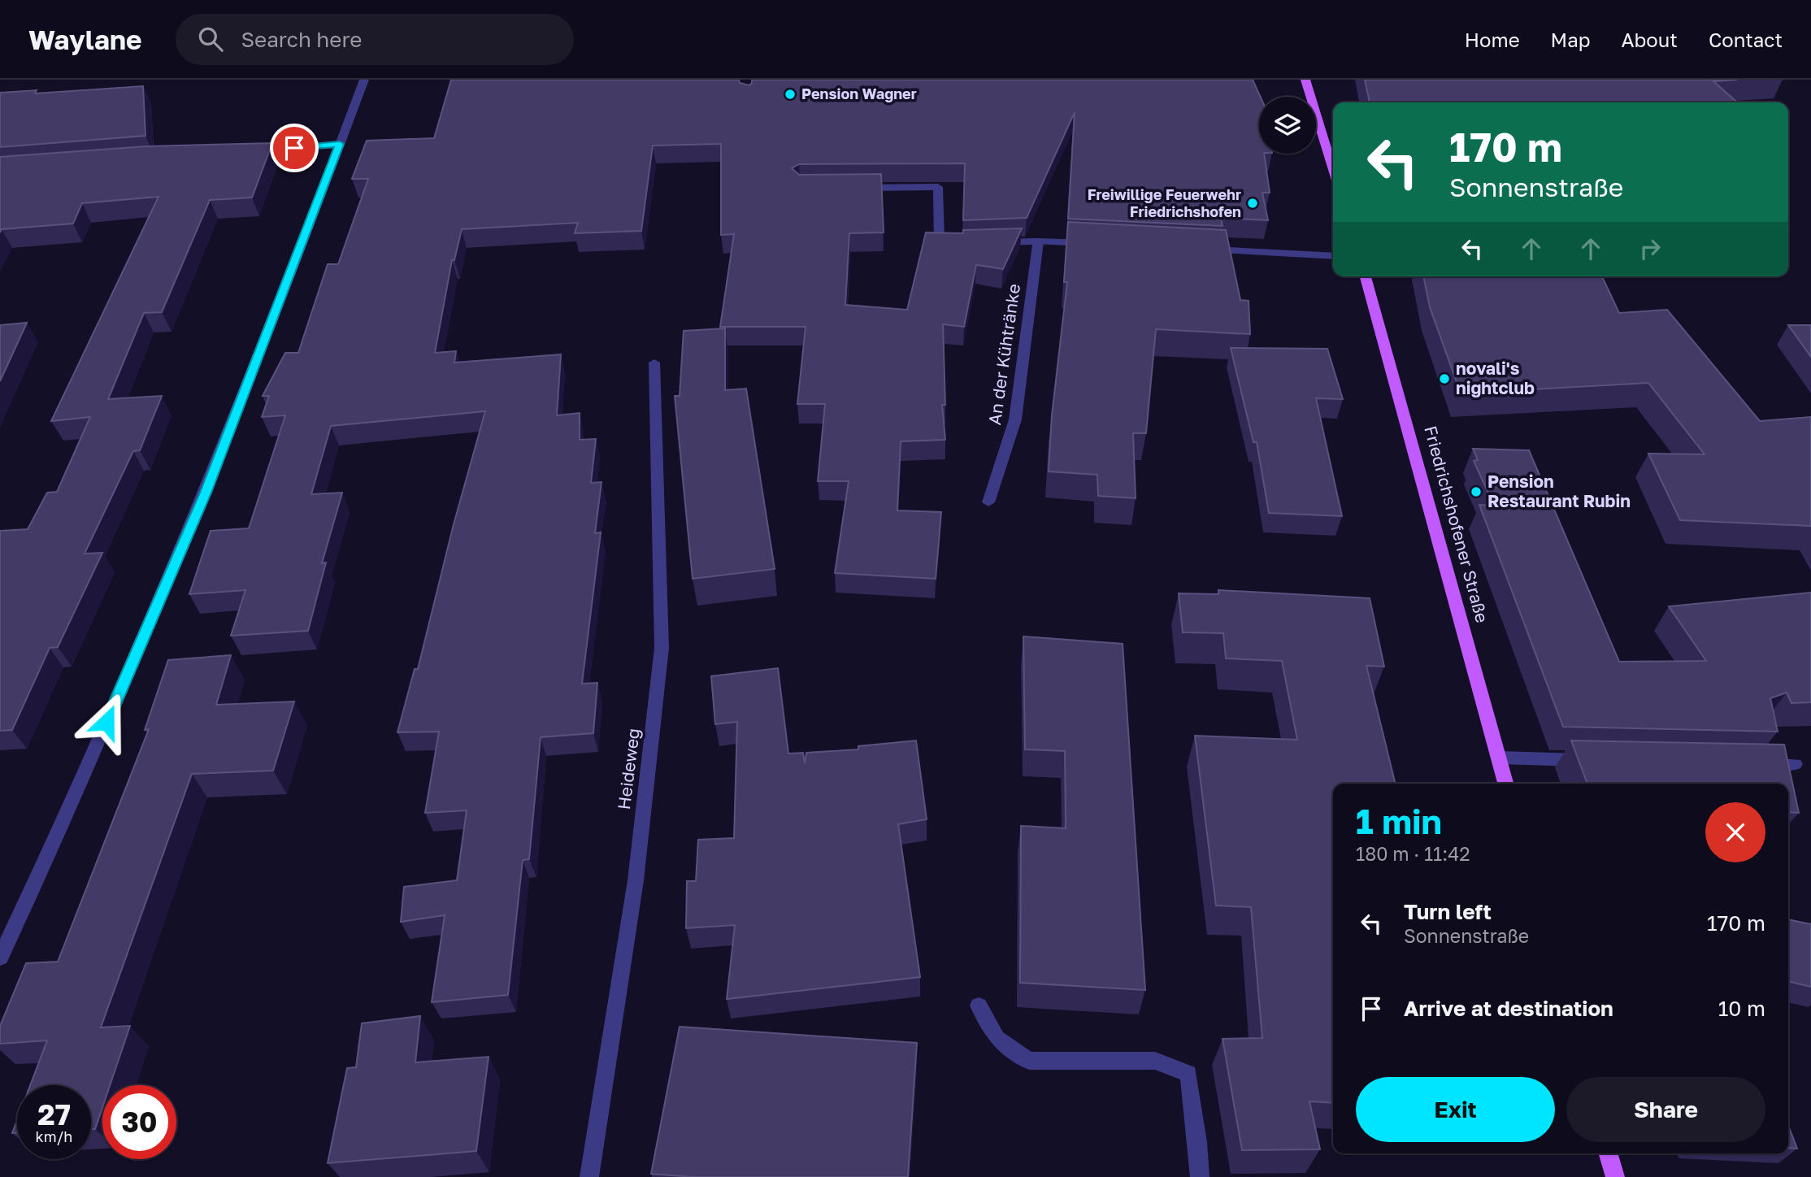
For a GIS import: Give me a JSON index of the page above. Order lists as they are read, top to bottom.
{
  "streets": {
    "main road": ["Friedrichshofener Straße"],
    "street": ["An der Kühtränke", "Heideweg"]
  },
  "places": [
    "Pension Wagner",
    "Freiwillige Feuerwehr Friedrichshofen",
    "novali's nightclub",
    "Pension Restaurant Rubin"
  ],
  "page": {
    "header": "Waylane",
    "search": "Search here",
    "nav": [
      "Home",
      "Map",
      "About",
      "Contact"
    ],
    "turn": ["170 m", "Sonnenstraße"],
    "heading": ["1 min", "180 m · 11:42"],
    "list": [
      {
        "name": "Turn left",
        "note": "Sonnenstraße",
        "value": "170 m"
      },
      {
        "name": "Arrive at destination",
        "value": "10 m"
      }
    ],
    "buttons": ["Exit", "Share"],
    "speed": "27 km/h",
    "limit": "30"
  }
}
